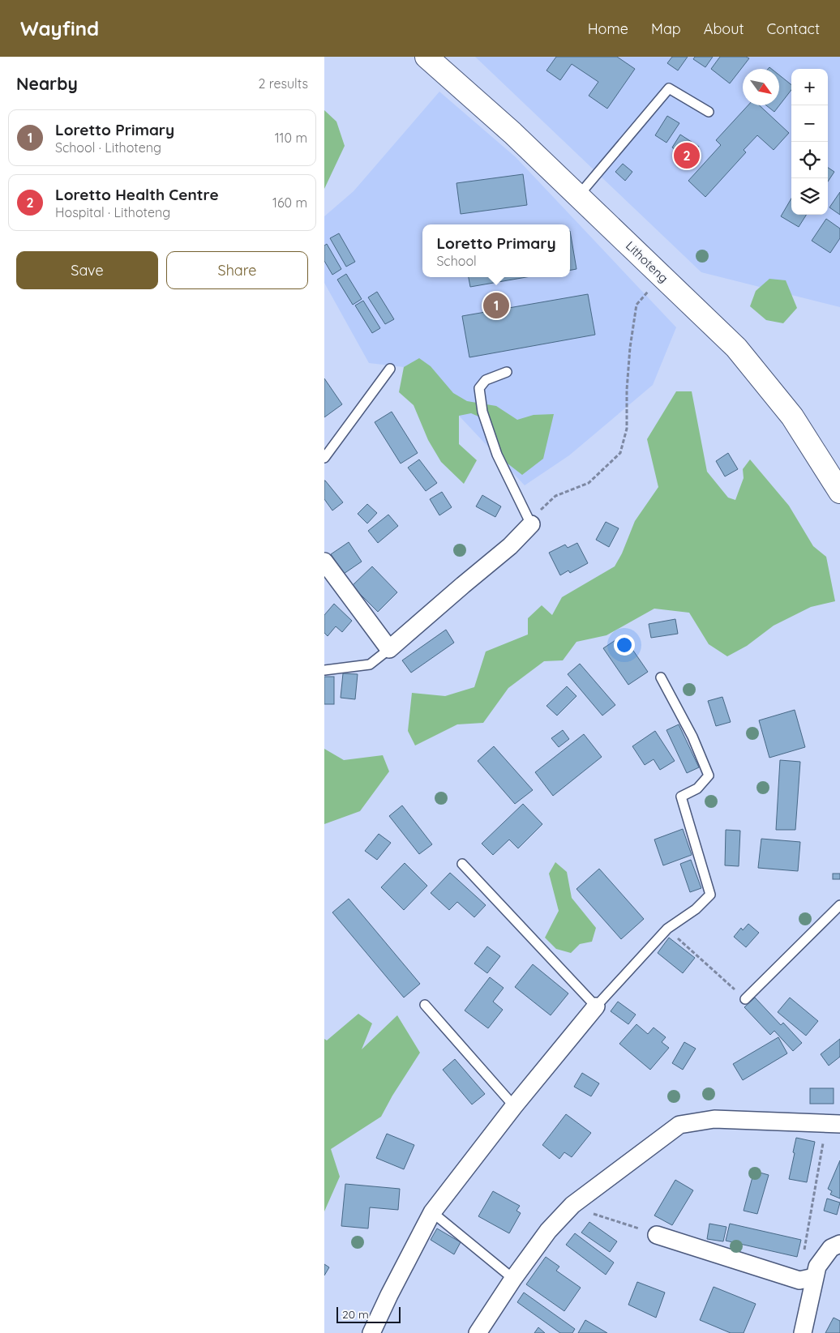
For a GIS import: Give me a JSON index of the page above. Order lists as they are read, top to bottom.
{
  "streets": {
    "main road": ["Lithoteng"]
  },
  "scale_bar": "20 m",
  "north": "bottom right",
  "page": {
    "header": "Wayfind",
    "nav": [
      "Home",
      "Map",
      "About",
      "Contact"
    ],
    "heading": ["Nearby", "2 results"],
    "map_buttons": ["+", "−"],
    "list": [
      {
        "mark": "1",
        "name": "Loretto Primary",
        "note": "School · Lithoteng",
        "value": "110 m"
      },
      {
        "mark": "2",
        "name": "Loretto Health Centre",
        "note": "Hospital · Lithoteng",
        "value": "160 m"
      }
    ],
    "pins": ["2", "1"],
    "popup": ["Loretto Primary", "School"],
    "buttons": ["Save", "Share"],
    "scale": "20 m"
  }
}
